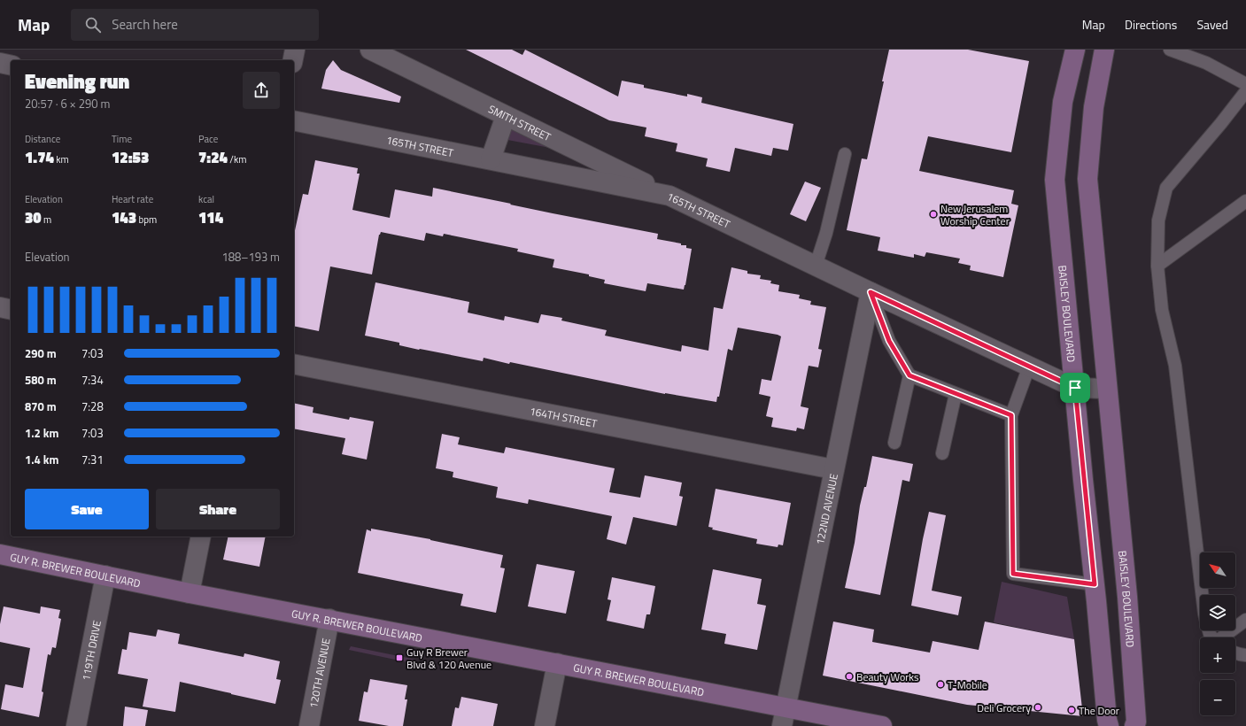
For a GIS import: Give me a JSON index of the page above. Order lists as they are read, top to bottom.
{
  "streets": {
    "main road": ["BAISLEY BOULEVARD", "GUY R. BREWER BOULEVARD"],
    "street": [
      "SMITH STREET",
      "165TH STREET",
      "164TH STREET",
      "122ND AVENUE",
      "119TH DRIVE",
      "120TH AVENUE"
    ]
  },
  "crossings": [
    ["SMITH STREET", "165TH STREET"],
    ["165TH STREET", "BAISLEY BOULEVARD"],
    ["165TH STREET", "122ND AVENUE"],
    ["164TH STREET", "122ND AVENUE"],
    ["122ND AVENUE", "GUY R. BREWER BOULEVARD"],
    ["GUY R. BREWER BOULEVARD", "119TH DRIVE"],
    ["GUY R. BREWER BOULEVARD", "120TH AVENUE"]
  ],
  "places": {
    "other": [
      "New Jerusalem Worship Center",
      "Beauty Works",
      "T-Mobile",
      "Deli Grocery",
      "The Door"
    ],
    "transit": ["Guy R Brewer Blvd & 120 Avenue"]
  },
  "north": "top left",
  "page": {
    "header": "Map",
    "search": "Search here",
    "nav": ["Map", "Directions", "Saved"],
    "heading": ["Evening run", "20:57 · 6 × 290 m"],
    "stats": [
      ["Distance", "1.74 km"],
      ["Time", "12:53"],
      ["Pace", "7:24 /km"],
      ["Elevation", "30 m"],
      ["Heart rate", "143 bpm"],
      ["kcal", "114"]
    ],
    "chart": ["Elevation", "188–193 m"],
    "list": [
      {
        "name": "290 m",
        "note": "7:03"
      },
      {
        "name": "580 m",
        "note": "7:34"
      },
      {
        "name": "870 m",
        "note": "7:28"
      },
      {
        "name": "1.2 km",
        "note": "7:03"
      },
      {
        "name": "1.4 km",
        "note": "7:31"
      }
    ],
    "buttons": ["Save", "Share"],
    "map_buttons": ["+", "−"]
  }
}
